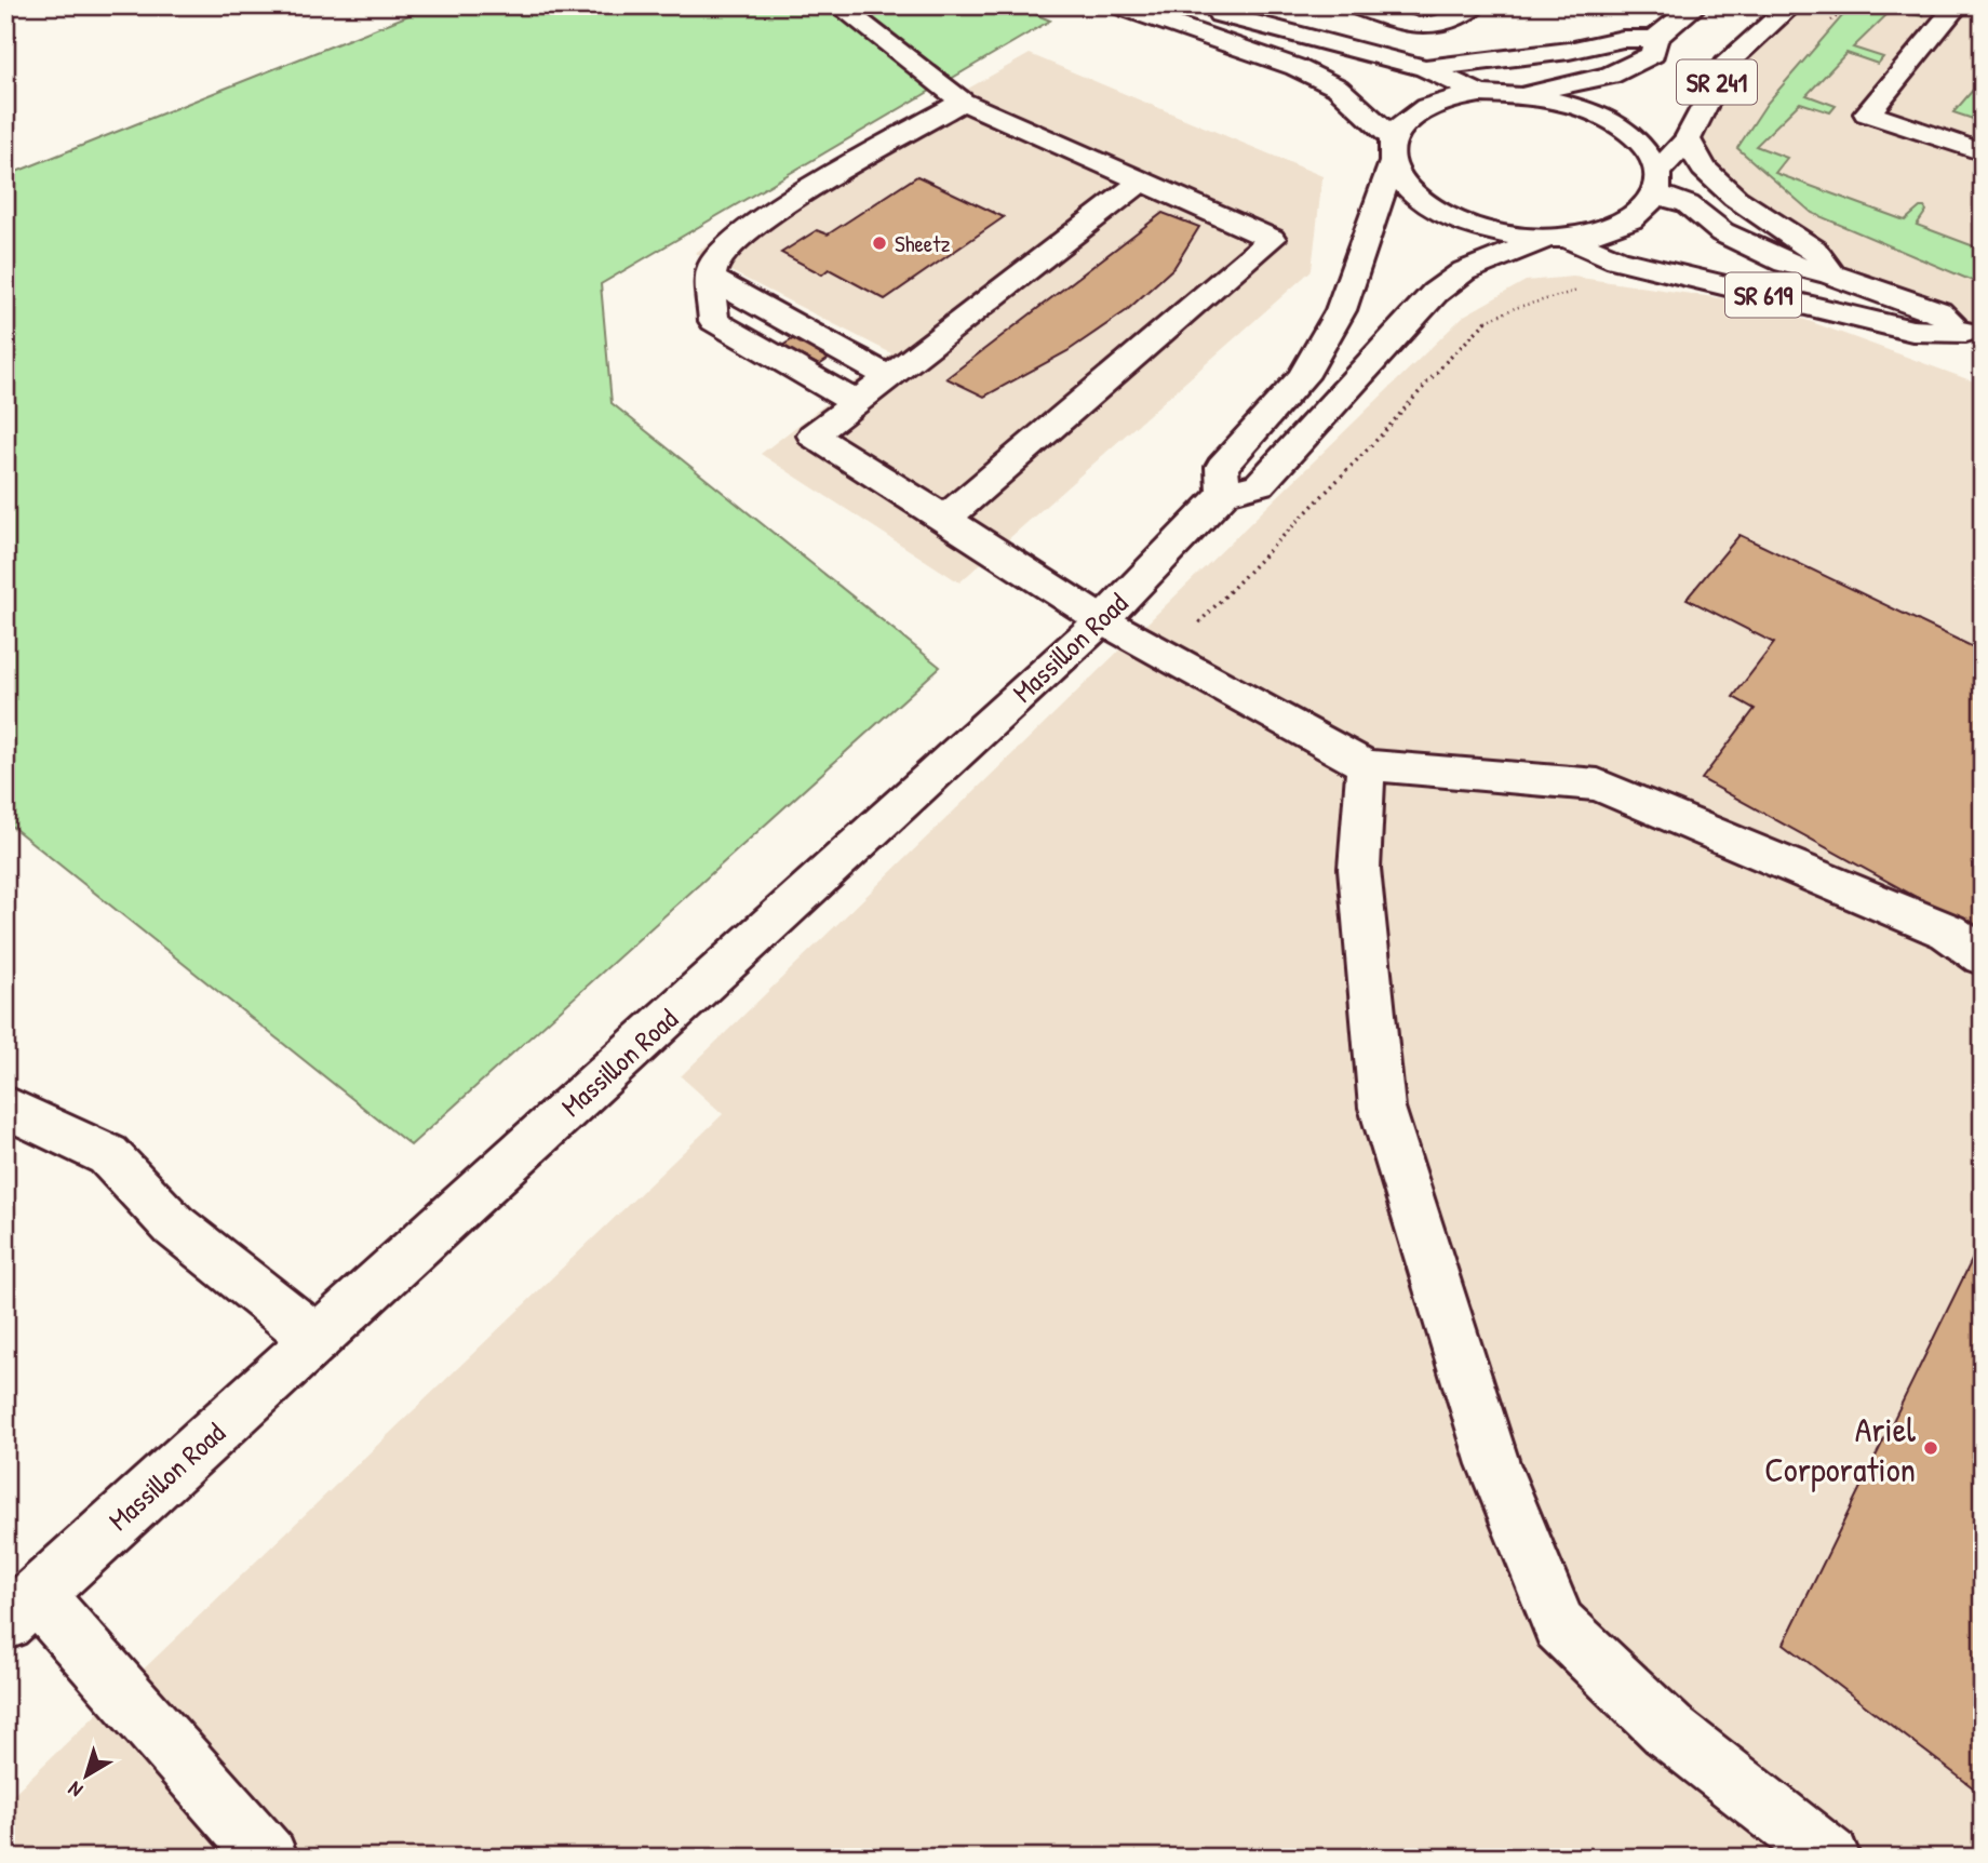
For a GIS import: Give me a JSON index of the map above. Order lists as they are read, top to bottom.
{
  "streets": {
    "main road": ["SR 241", "SR 619", "Massillon Road"]
  },
  "crossings": [
    ["SR 241", "SR 619"]
  ],
  "places": ["Sheetz", "Ariel Corporation"],
  "north": "bottom left"
}
